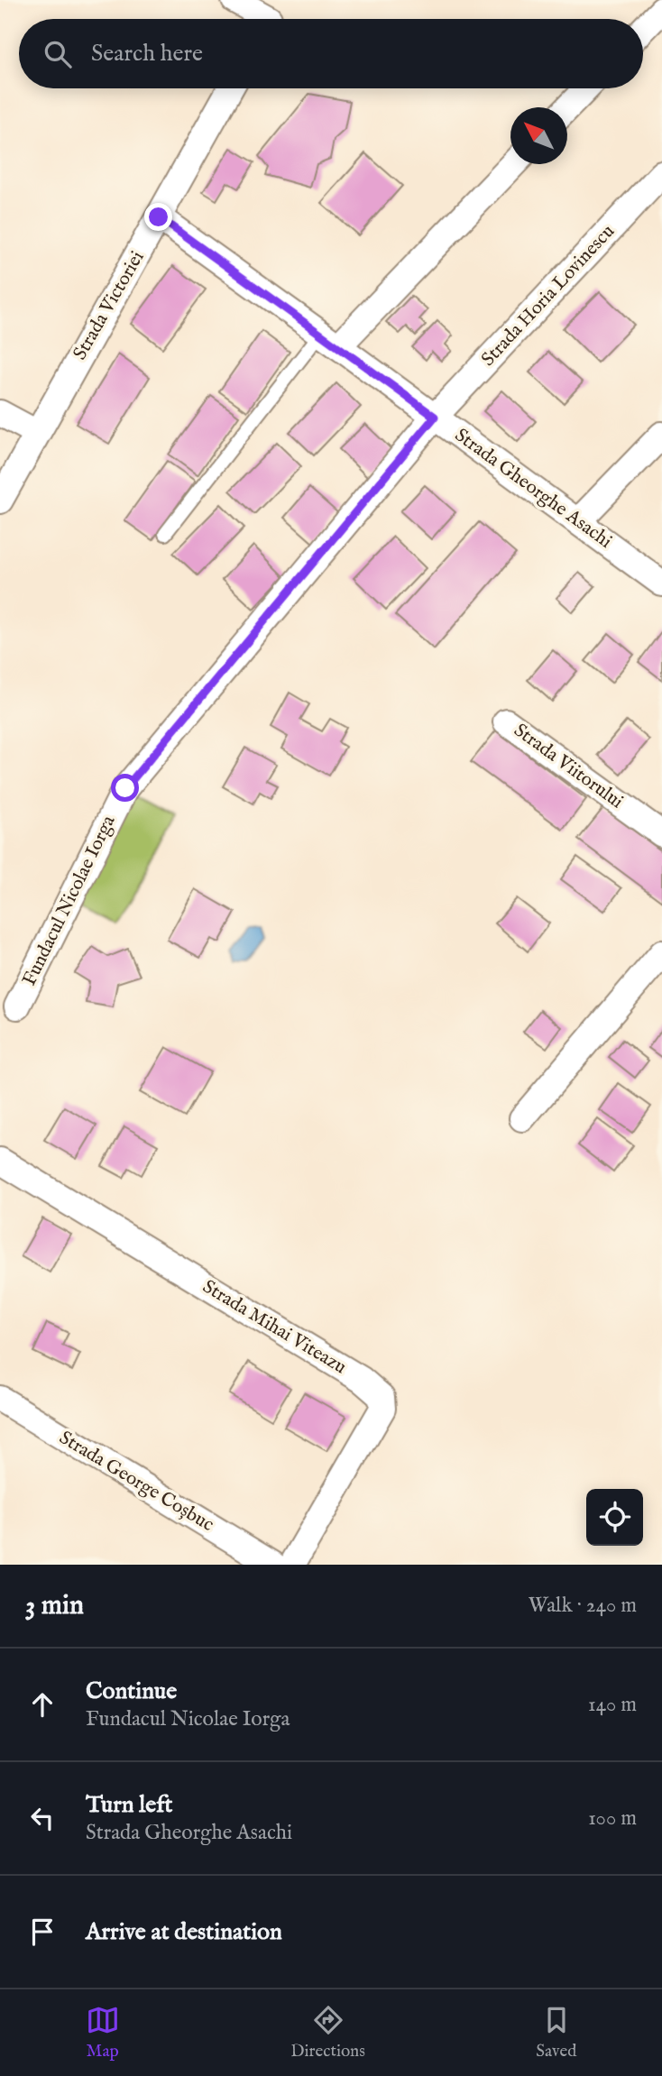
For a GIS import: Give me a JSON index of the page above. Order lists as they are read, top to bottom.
{
  "streets": {
    "street": [
      "Strada Horia Lovinescu",
      "Strada Victoriei",
      "Strada Gheorghe Asachi",
      "Strada Viitorului",
      "Fundacul Nicolae Iorga",
      "Strada Mihai Viteazu",
      "Strada George Coșbuc"
    ]
  },
  "crossings": [
    ["Strada Horia Lovinescu", "Strada Gheorghe Asachi"],
    ["Strada Horia Lovinescu", "Fundacul Nicolae Iorga"],
    ["Strada Victoriei", "Strada Gheorghe Asachi"],
    ["Strada Gheorghe Asachi", "Fundacul Nicolae Iorga"]
  ],
  "north": "top left",
  "page": {
    "search": "Search here",
    "heading": ["3 min", "Walk · 240 m"],
    "list": [
      ["Continue", "Fundacul Nicolae Iorga", "140 m"],
      ["Turn left", "Strada Gheorghe Asachi", "100 m"],
      "Arrive at destination"
    ],
    "nav": ["Map", "Directions", "Saved"]
  }
}
